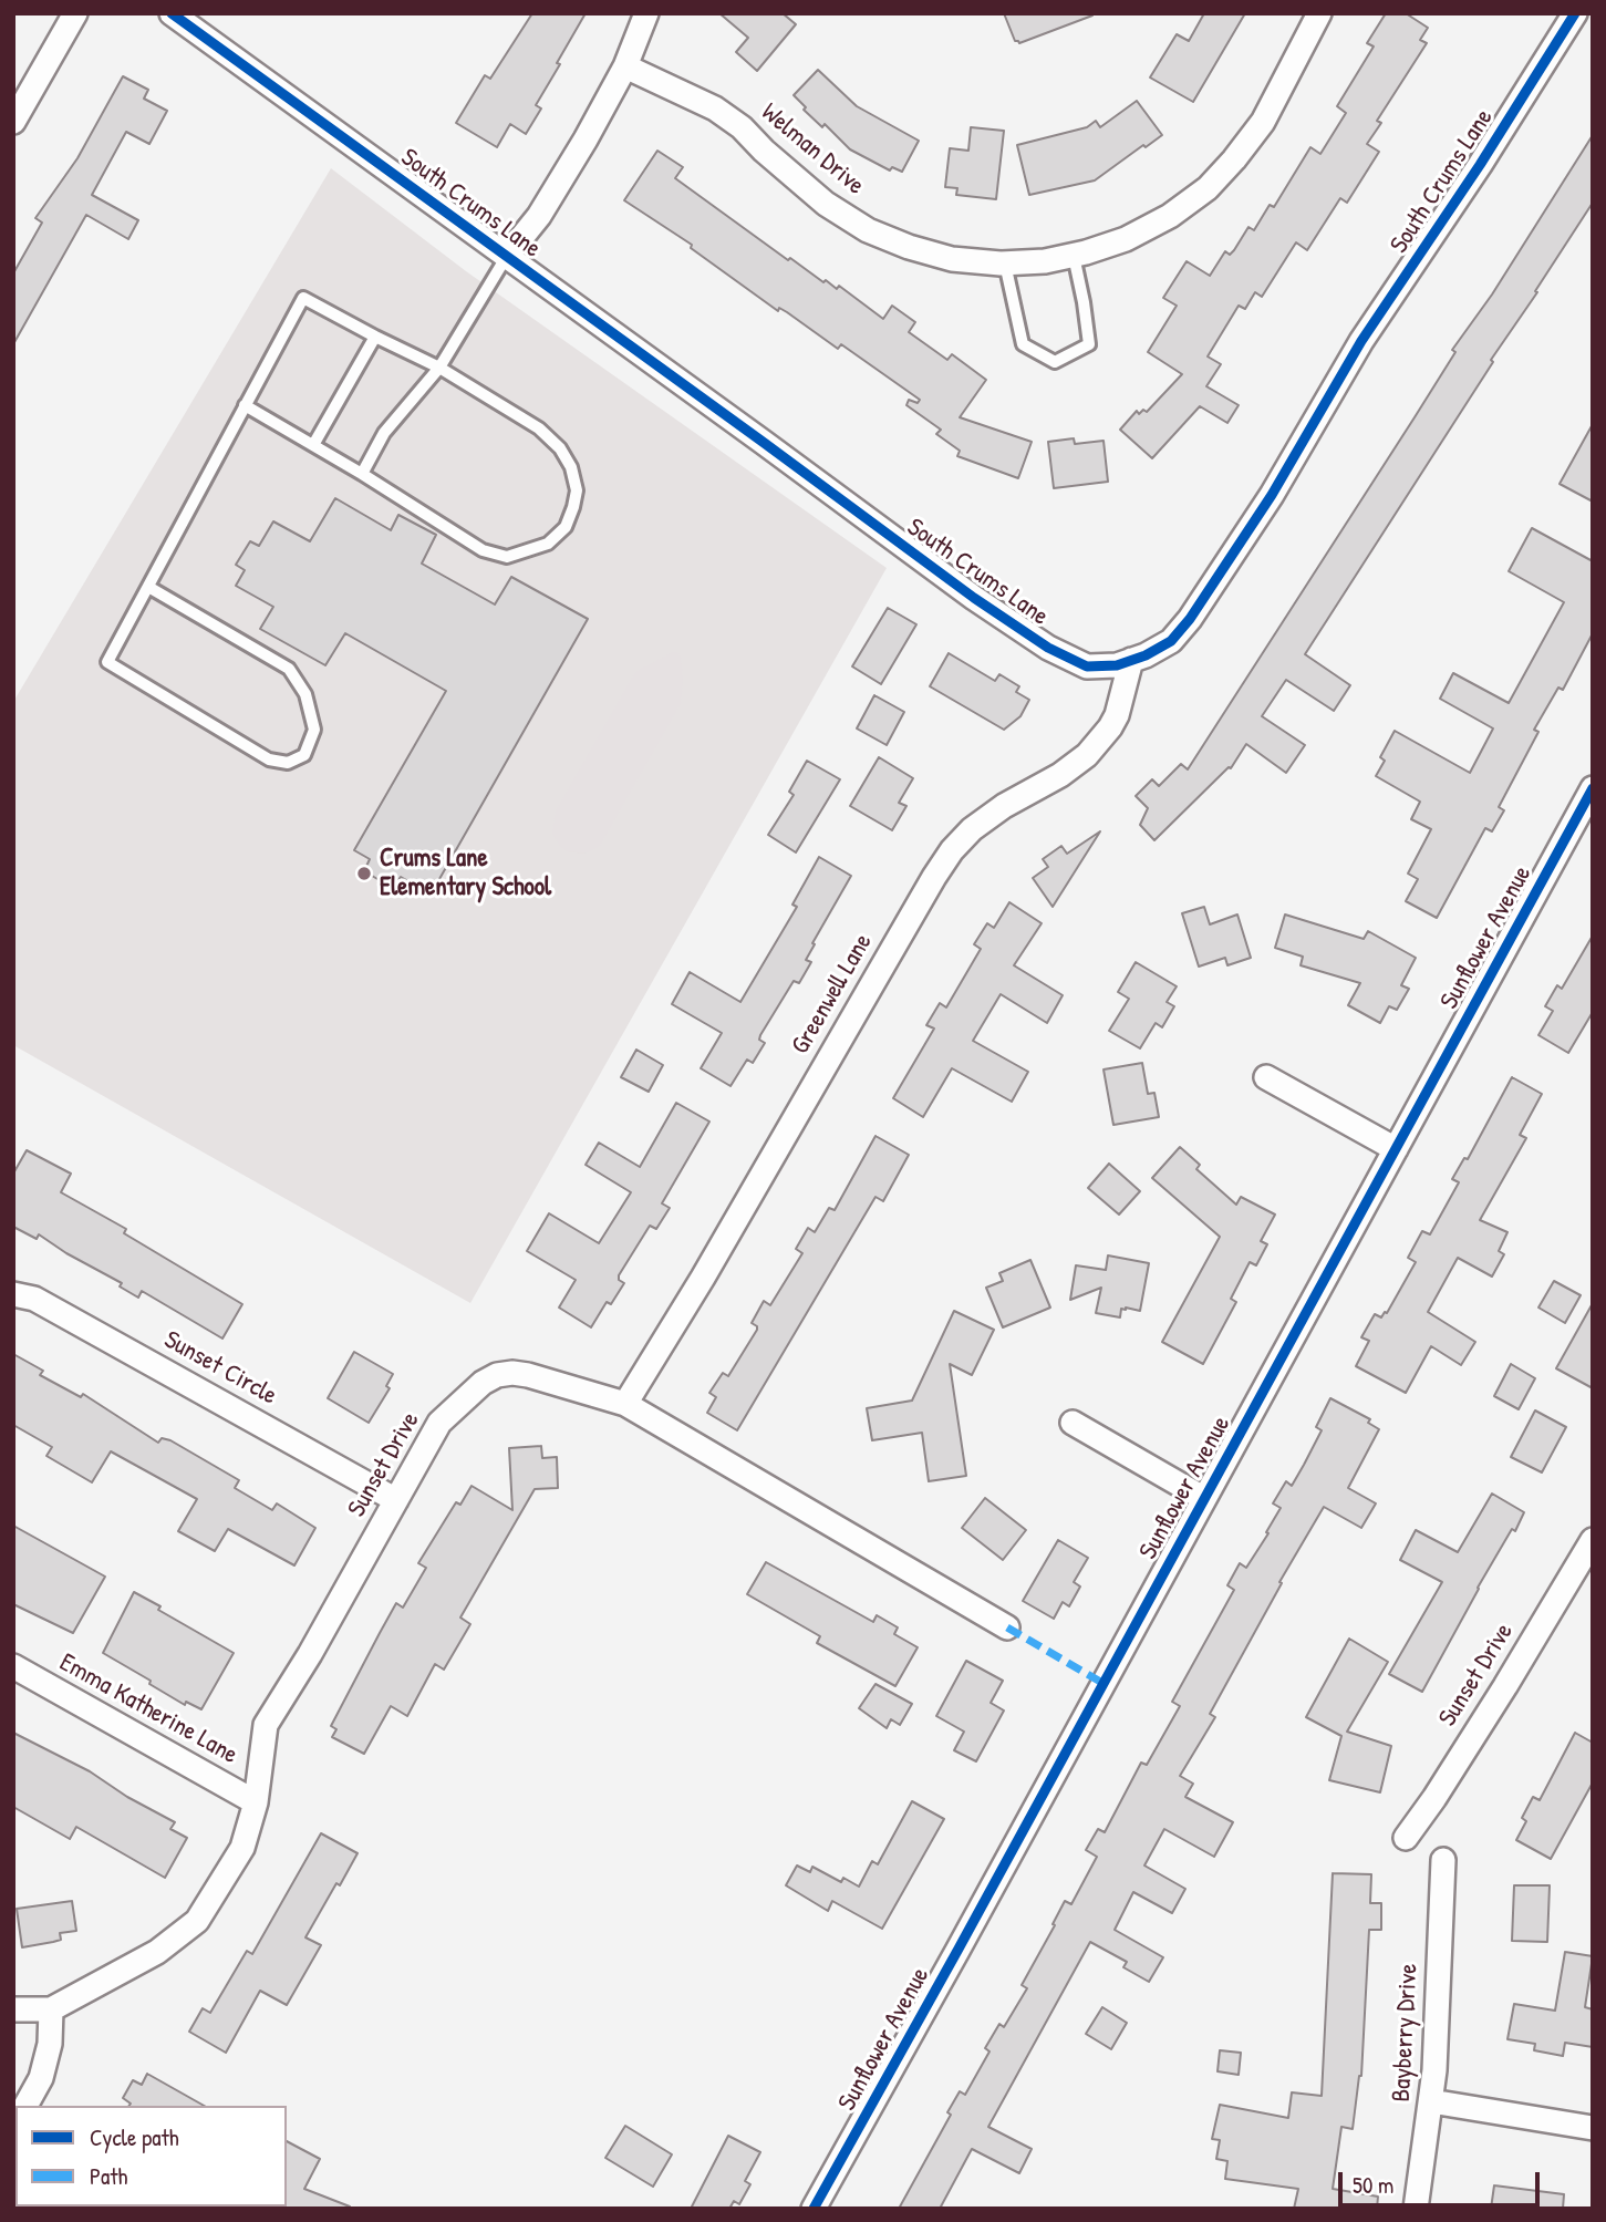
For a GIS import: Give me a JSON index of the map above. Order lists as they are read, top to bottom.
{
  "streets": {
    "street": [
      "Welman Drive",
      "South Crums Lane",
      "Sunflower Avenue",
      "Greenwell Lane",
      "Sunset Circle",
      "Sunset Drive",
      "Emma Katherine Lane",
      "Bayberry Drive"
    ]
  },
  "crossings": [
    ["South Crums Lane", "Greenwell Lane"],
    ["Greenwell Lane", "Sunset Drive"],
    ["Sunset Circle", "Sunset Drive"],
    ["Sunset Drive", "Emma Katherine Lane"]
  ],
  "places": ["Crums Lane Elementary School"],
  "legend": ["Cycle path", "Path"],
  "scale_bar": "50 m"
}
